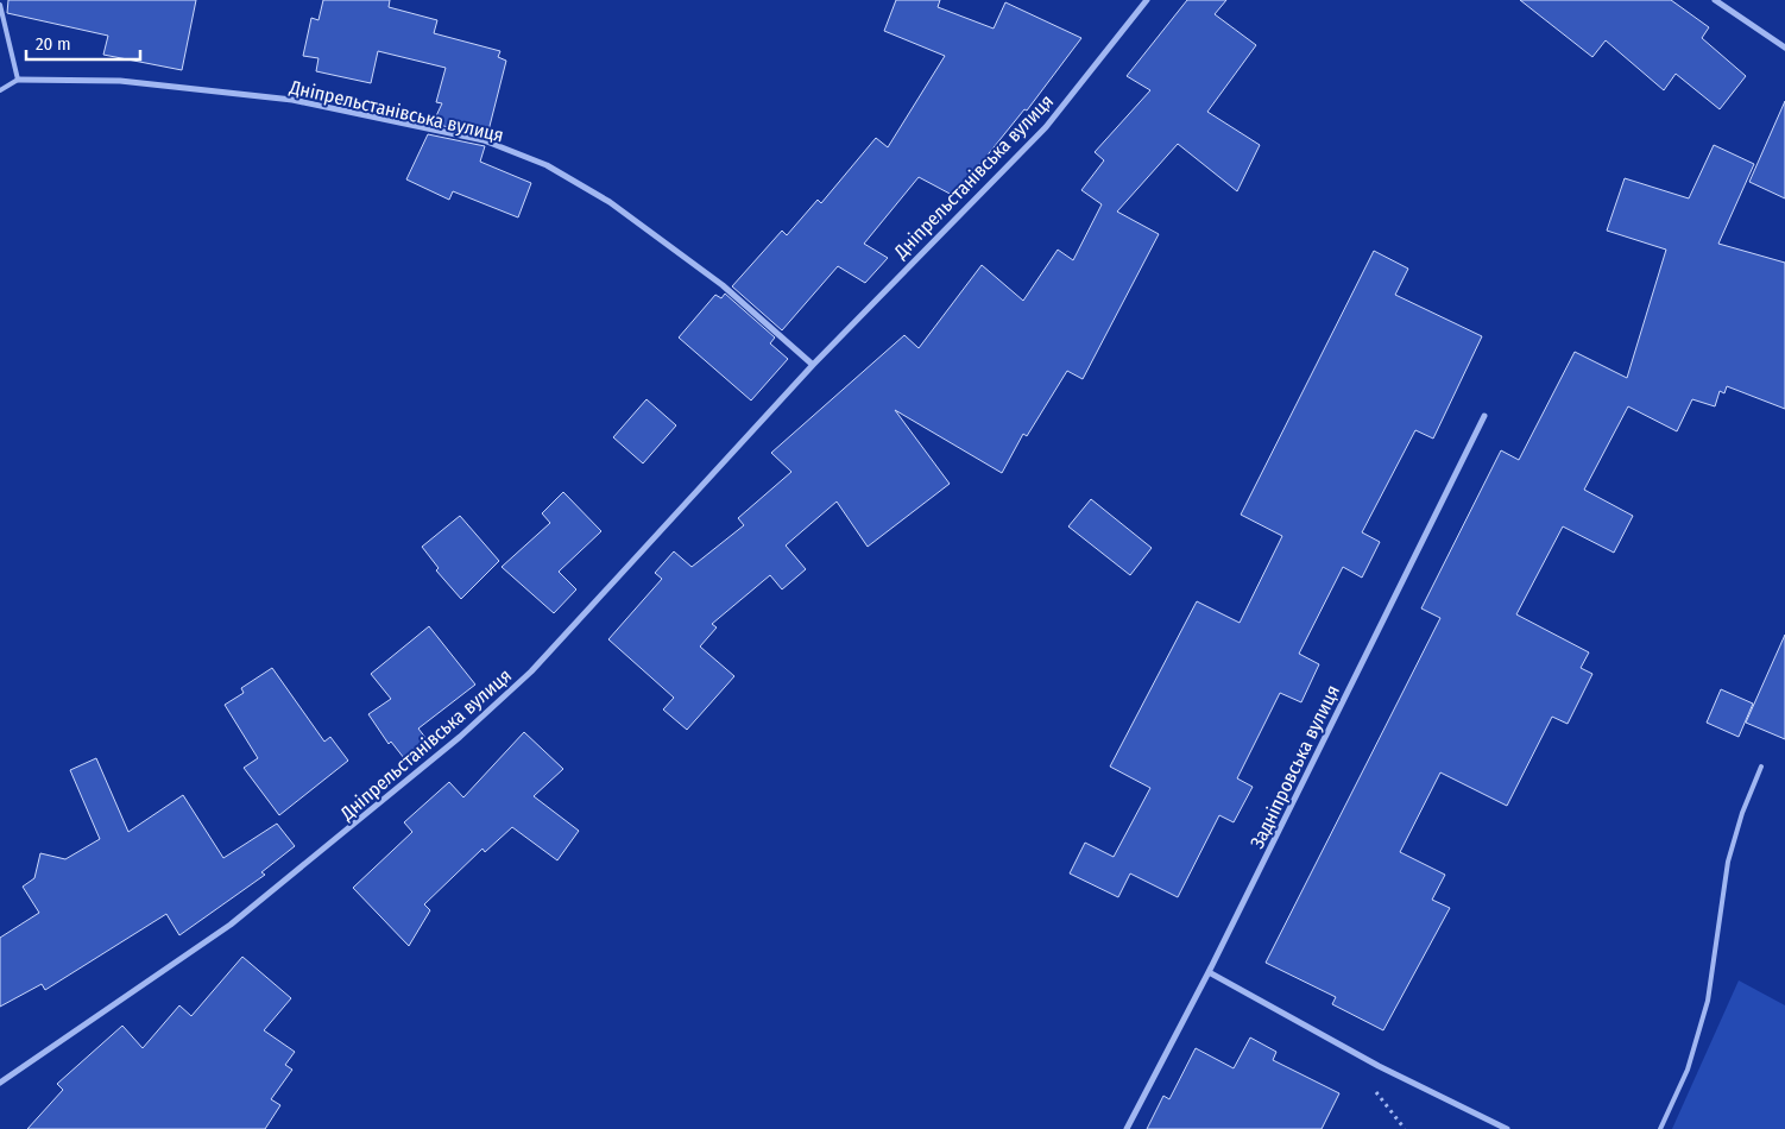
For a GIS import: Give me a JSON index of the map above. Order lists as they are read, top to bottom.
{
  "streets": {
    "street": ["Дніпрельстанівська вулиця", "Задніпровська вулиця"]
  },
  "scale_bar": "20 m"
}
